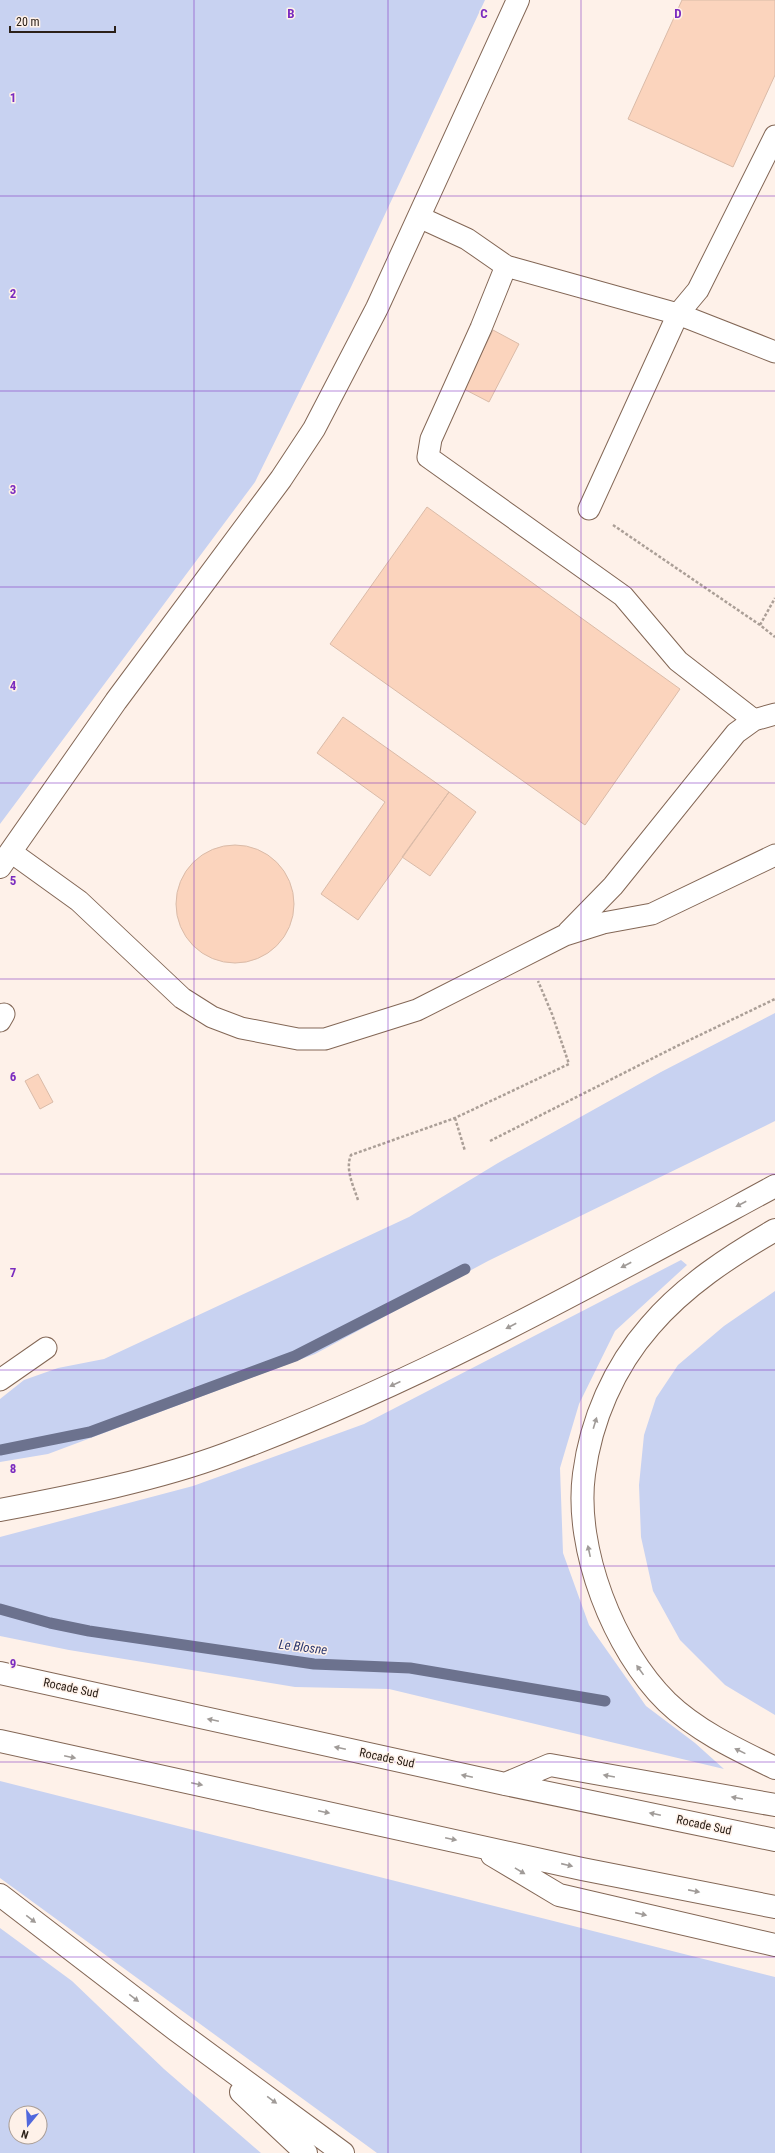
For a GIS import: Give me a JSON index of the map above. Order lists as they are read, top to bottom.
{
  "streets": {
    "main road": ["Rocade Sud"]
  },
  "water": ["Le Blosne"],
  "scale_bar": "20 m",
  "north": "bottom",
  "grid": {
    "columns": ["B", "C", "D"],
    "rows": [
      "1",
      "2",
      "3",
      "4",
      "5",
      "6",
      "7",
      "8",
      "9"
    ]
  }
}
